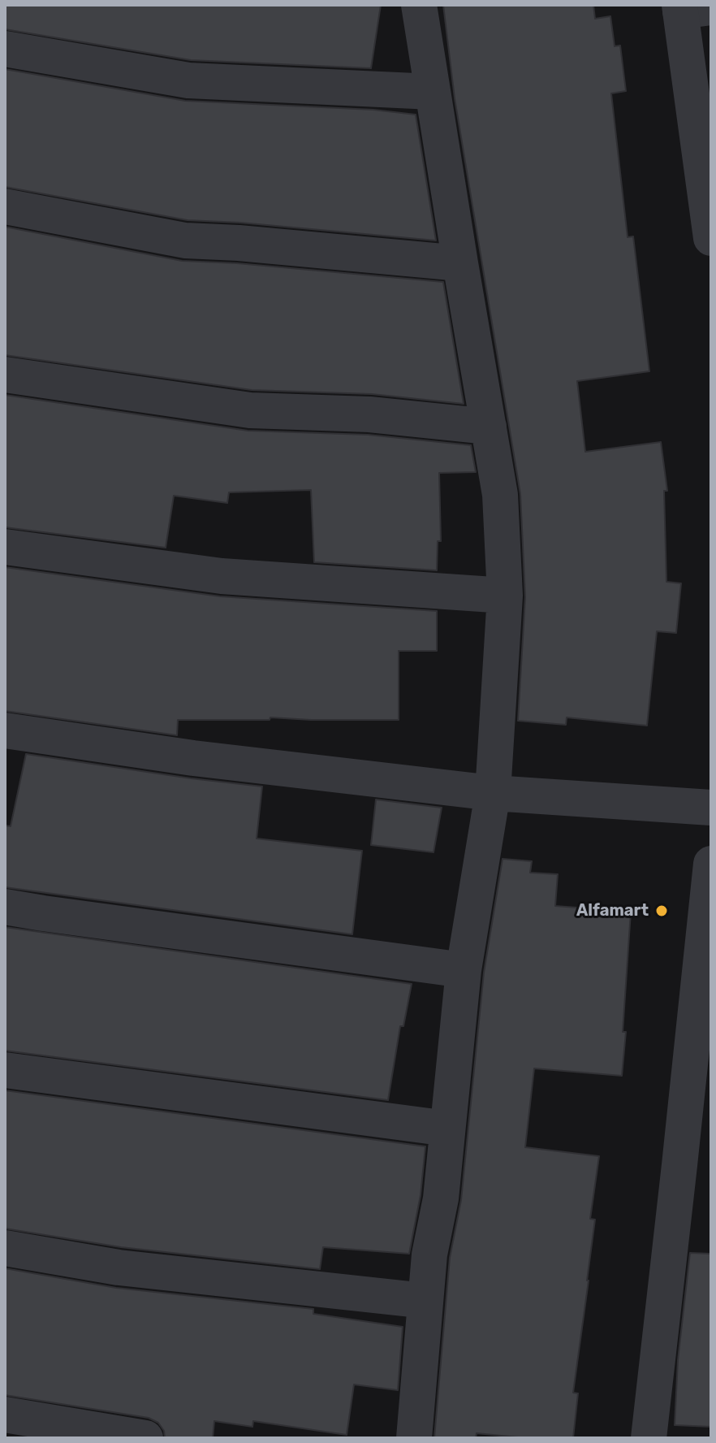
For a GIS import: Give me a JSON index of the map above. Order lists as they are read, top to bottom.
{
  "places": ["Alfamart"]
}
